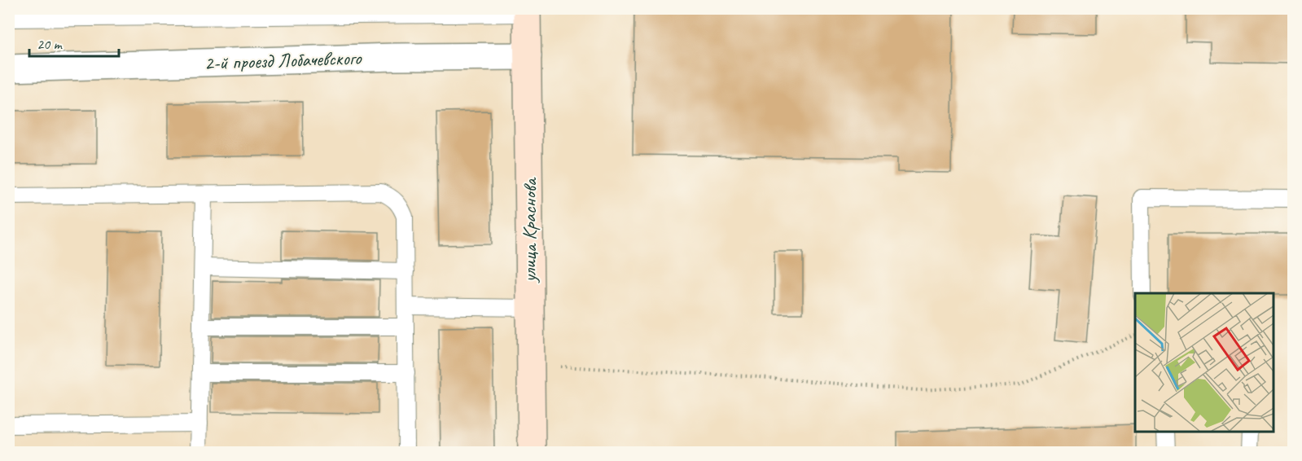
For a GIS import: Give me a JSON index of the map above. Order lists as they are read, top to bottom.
{
  "streets": {
    "street": ["2-й проезд Лобачевского", "улица Краснова"]
  },
  "crossings": [
    ["2-й проезд Лобачевского", "улица Краснова"]
  ],
  "scale_bar": "20 m"
}
